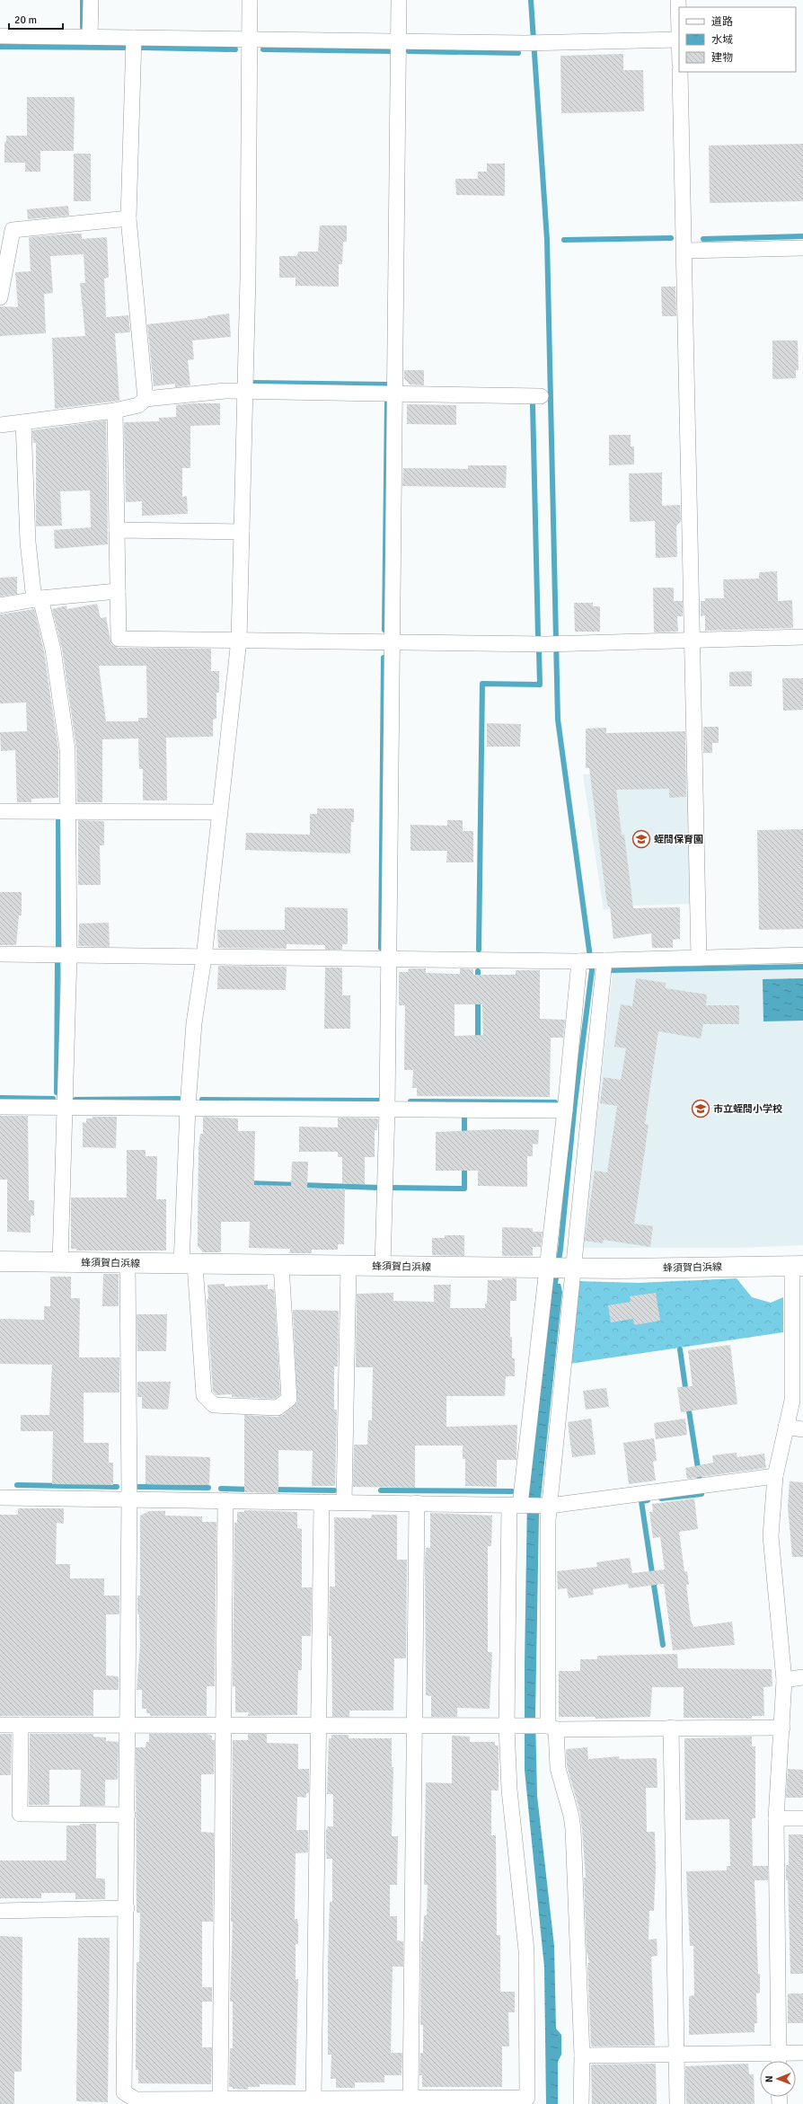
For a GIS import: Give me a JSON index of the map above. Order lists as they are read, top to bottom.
{
  "streets": {
    "main road": ["蜂須賀白浜線"]
  },
  "places": {
    "school or university": ["蛭間保育園", "市立蛭間小学校"]
  },
  "legend": ["道路", "水域", "建物"],
  "scale_bar": "20 m",
  "north": "left"
}
